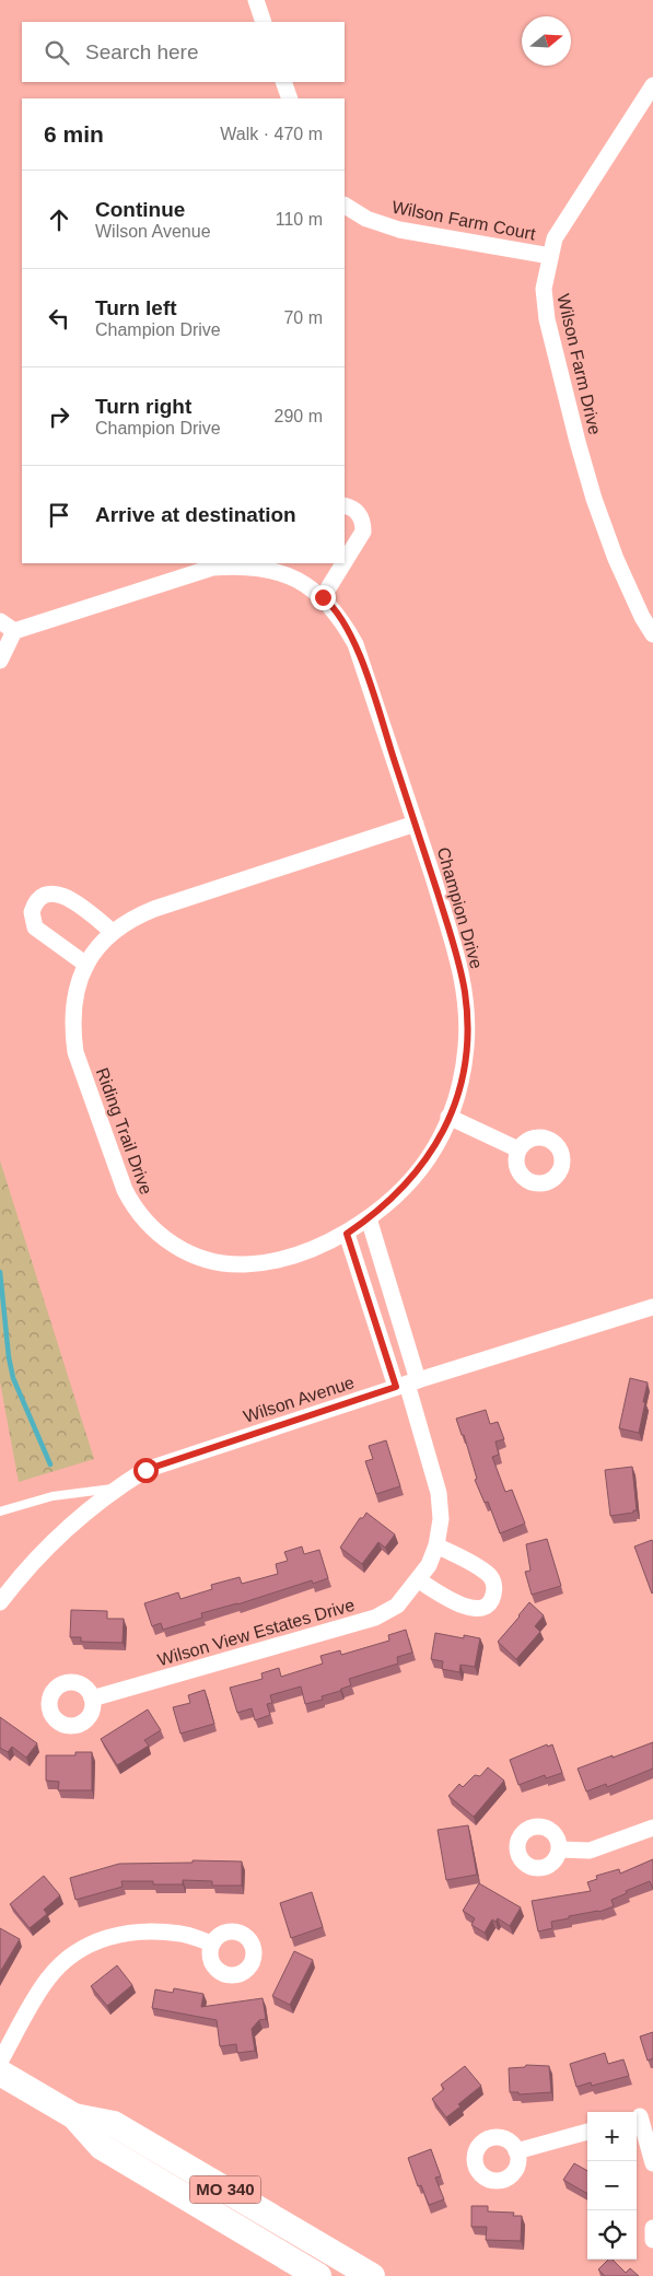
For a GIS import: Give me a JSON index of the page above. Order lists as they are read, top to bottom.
{
  "streets": {
    "main road": ["MO 340"],
    "street": [
      "Wilson Farm Court",
      "Wilson Farm Drive",
      "Champion Drive",
      "Riding Trail Drive",
      "Wilson Avenue",
      "Wilson View Estates Drive"
    ]
  },
  "crossings": [
    ["Wilson Farm Court", "Wilson Farm Drive"],
    ["Champion Drive", "Riding Trail Drive"],
    ["Wilson Avenue", "Wilson View Estates Drive"]
  ],
  "north": "right",
  "page": {
    "search": "Search here",
    "heading": ["6 min", "Walk · 470 m"],
    "list": [
      ["Continue", "Wilson Avenue", "110 m"],
      ["Turn left", "Champion Drive", "70 m"],
      ["Turn right", "Champion Drive", "290 m"],
      "Arrive at destination"
    ],
    "map_buttons": ["+", "−"]
  }
}
